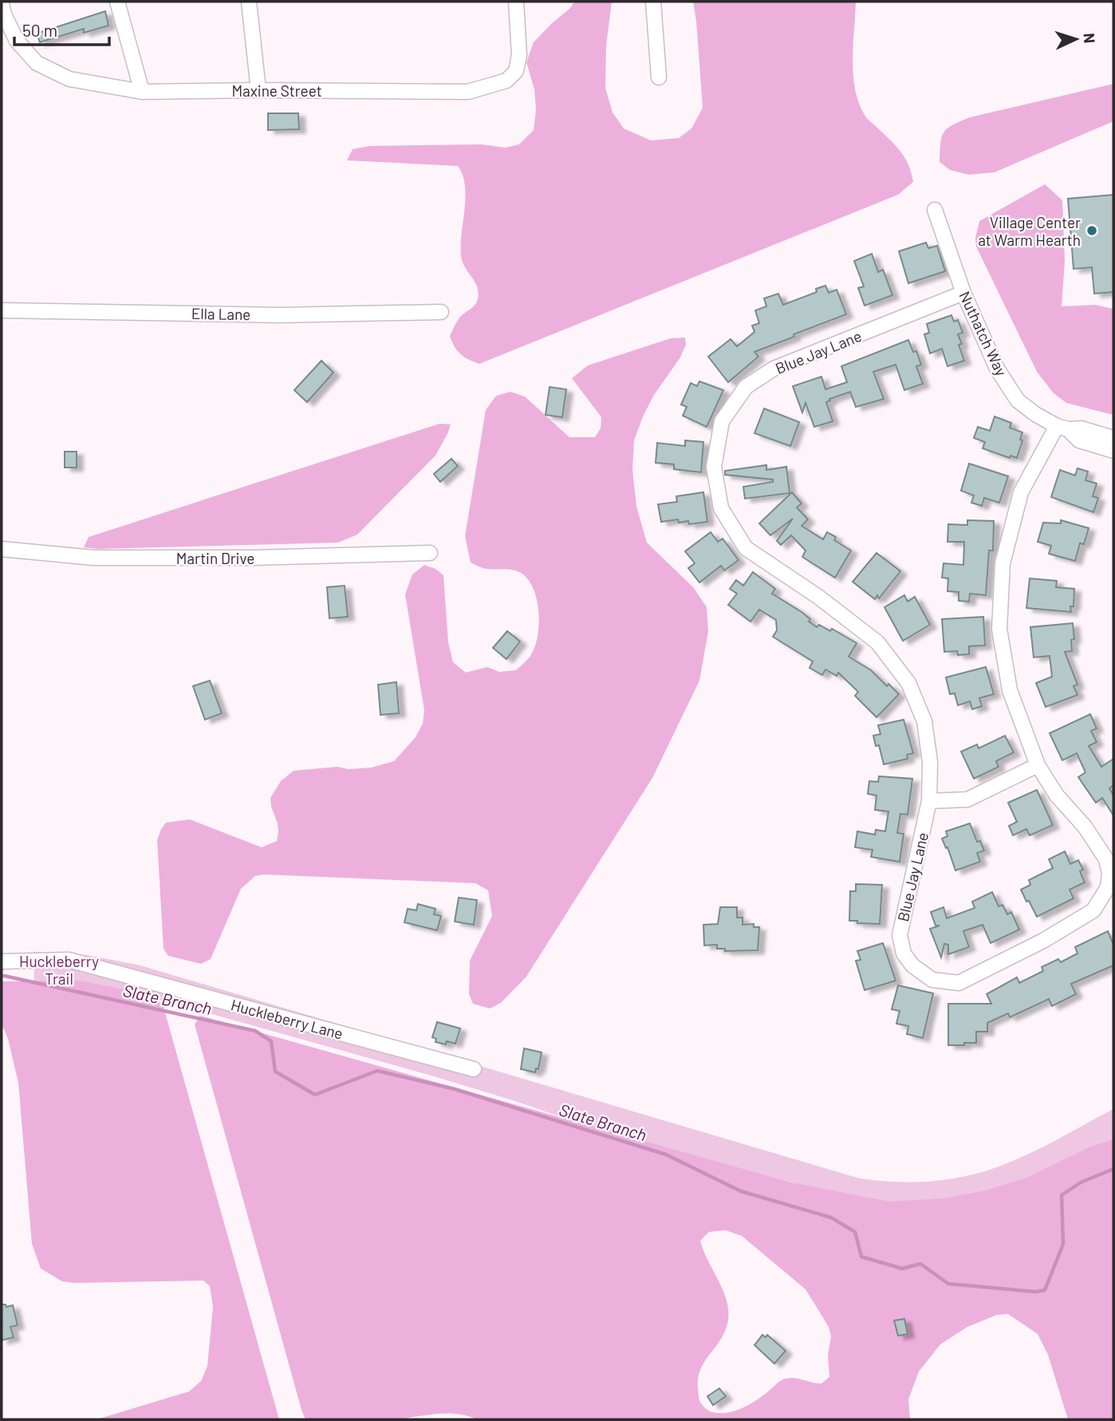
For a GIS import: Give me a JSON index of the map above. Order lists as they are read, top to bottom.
{
  "streets": {
    "street": [
      "Maxine Street",
      "Ella Lane",
      "Nuthatch Way",
      "Blue Jay Lane",
      "Martin Drive",
      "Huckleberry Lane"
    ]
  },
  "crossings": [
    ["Nuthatch Way", "Blue Jay Lane"]
  ],
  "water": ["Slate Branch"],
  "parks": ["Huckleberry Trail"],
  "places": ["Village Center at Warm Hearth"],
  "scale_bar": "50 m",
  "north": "right"
}
